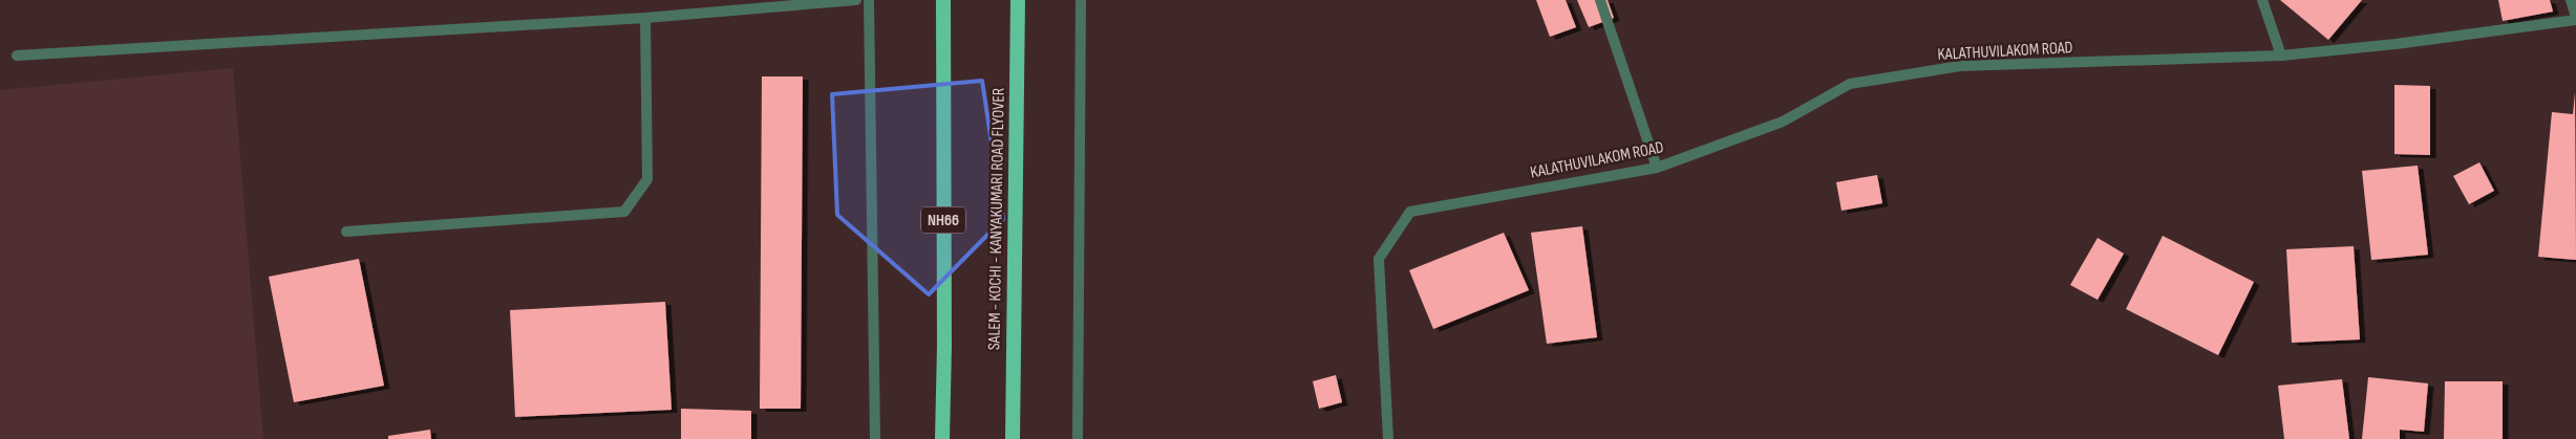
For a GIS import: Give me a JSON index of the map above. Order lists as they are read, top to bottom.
{
  "streets": {
    "highway": ["SALEM - KOCHI - KANYAKUMARI ROAD FLYOVER", "NH66"],
    "street": ["KALATHUVILAKOM ROAD"]
  }
}
